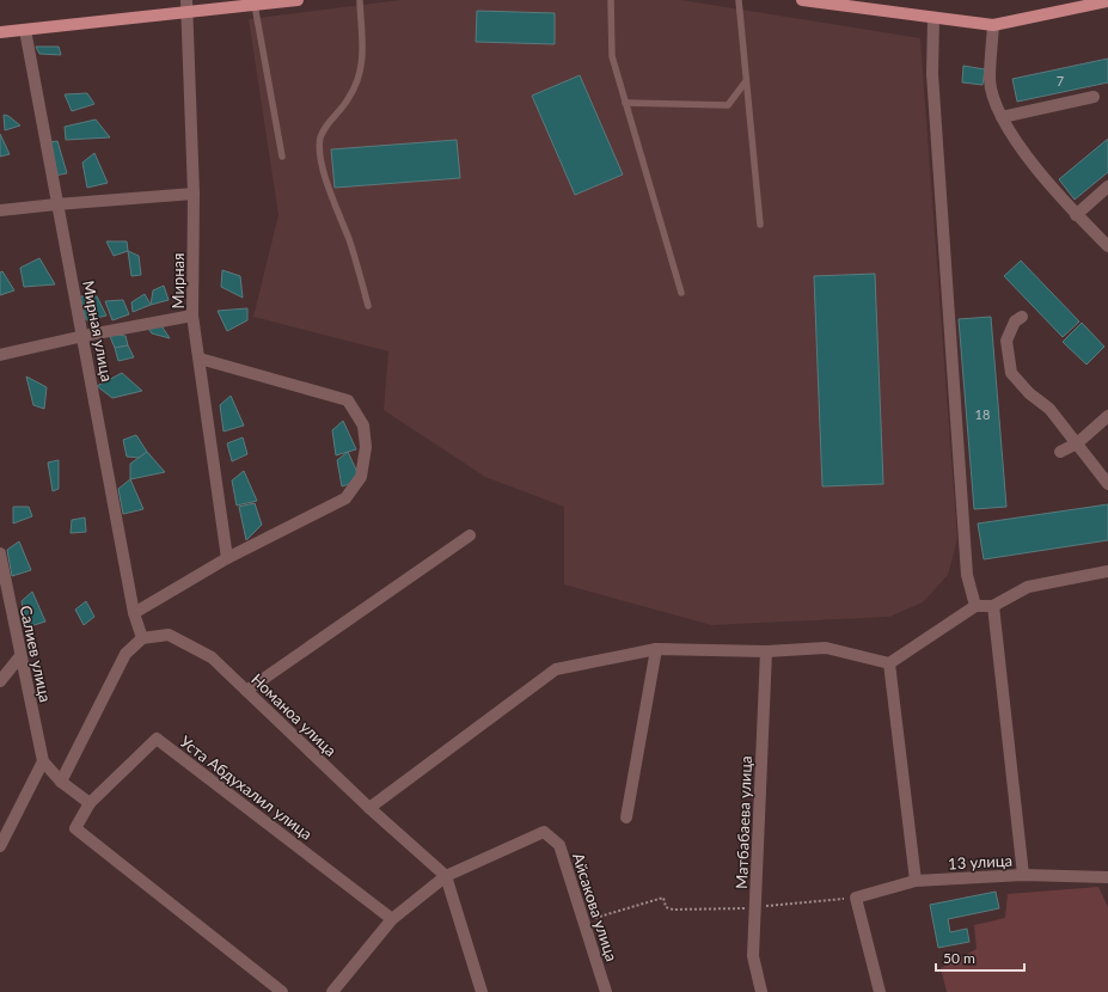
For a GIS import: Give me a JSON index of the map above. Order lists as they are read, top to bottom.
{
  "streets": {
    "street": [
      "Мирная",
      "Мирная улица",
      "Салиев улица",
      "Номаноа улица",
      "Уста Абдухалил улица",
      "Матбабаева улица",
      "13 улица",
      "Айсакова улица"
    ]
  },
  "crossings": [
    ["Мирная улица", "Номаноа улица"],
    ["Номаноа улица", "Айсакова улица"]
  ],
  "house_numbers": ["7", "18"],
  "scale_bar": "50 m"
}
